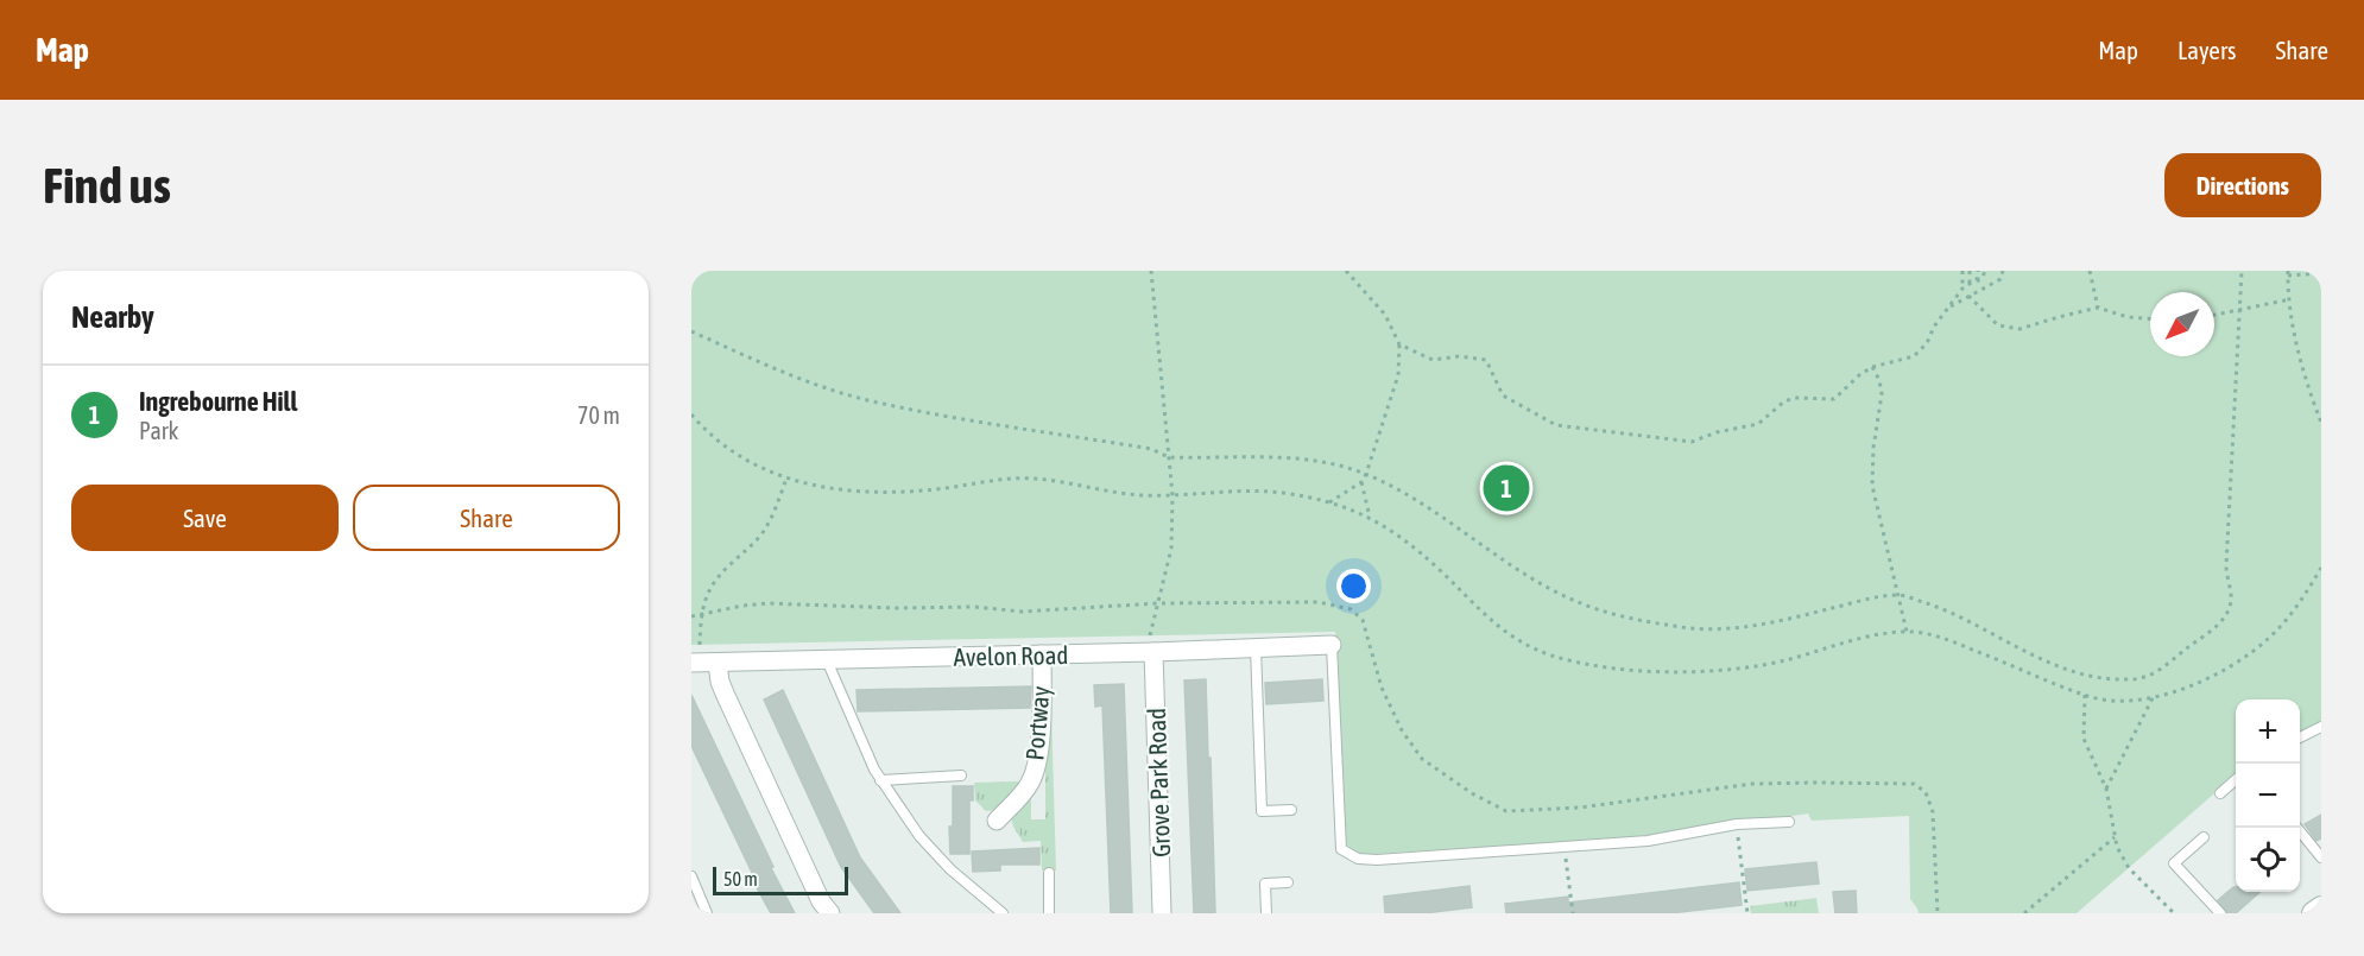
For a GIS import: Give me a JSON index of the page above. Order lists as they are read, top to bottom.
{
  "streets": {
    "street": ["Avelon Road", "Portway", "Grove Park Road"]
  },
  "crossings": [
    ["Avelon Road", "Portway"],
    ["Avelon Road", "Grove Park Road"]
  ],
  "scale_bar": "50 m",
  "north": "bottom left",
  "page": {
    "header": "Map",
    "nav": ["Map", "Layers", "Share"],
    "buttons": [
      "Directions",
      ["Save", "Share"]
    ],
    "title": "Find us",
    "heading": "Nearby",
    "list": [
      {
        "mark": "1",
        "name": "Ingrebourne Hill",
        "note": "Park",
        "value": "70 m"
      }
    ],
    "pins": "1",
    "map_buttons": ["+", "−"],
    "scale": "50 m"
  }
}
